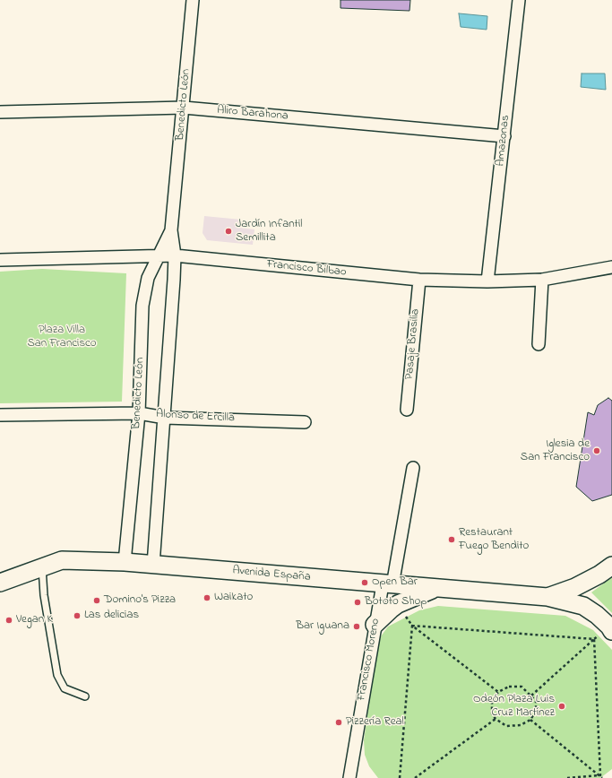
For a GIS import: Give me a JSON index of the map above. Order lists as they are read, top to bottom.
{
  "streets": {
    "main road": ["Avenida España"],
    "street": [
      "Benedicto León",
      "Aliro Barahona",
      "Amazonas",
      "Francisco Bilbao",
      "Pasaje Brasilia",
      "Alonso de Ercilla",
      "Francisco Moreno"
    ]
  },
  "crossings": [
    ["Benedicto León", "Aliro Barahona"],
    ["Benedicto León", "Francisco Bilbao"],
    ["Benedicto León", "Alonso de Ercilla"],
    ["Benedicto León", "Avenida España"],
    ["Aliro Barahona", "Amazonas"],
    ["Amazonas", "Francisco Bilbao"],
    ["Francisco Bilbao", "Pasaje Brasilia"],
    ["Avenida España", "Francisco Moreno"]
  ],
  "parks": ["Plaza Villa San Francisco"],
  "places": [
    "Jardín Infantil Semillita",
    "Iglesia de San Francisco",
    "Restaurant Fuego Bendito",
    "Open Bar",
    "Waikato",
    "Domino's Pizza",
    "Bototo Shop",
    "Las delicias",
    "Vegan K",
    "Bar Iguana",
    "Odeón Plaza Luis Cruz Martínez",
    "Pizzería Real"
  ]
}
